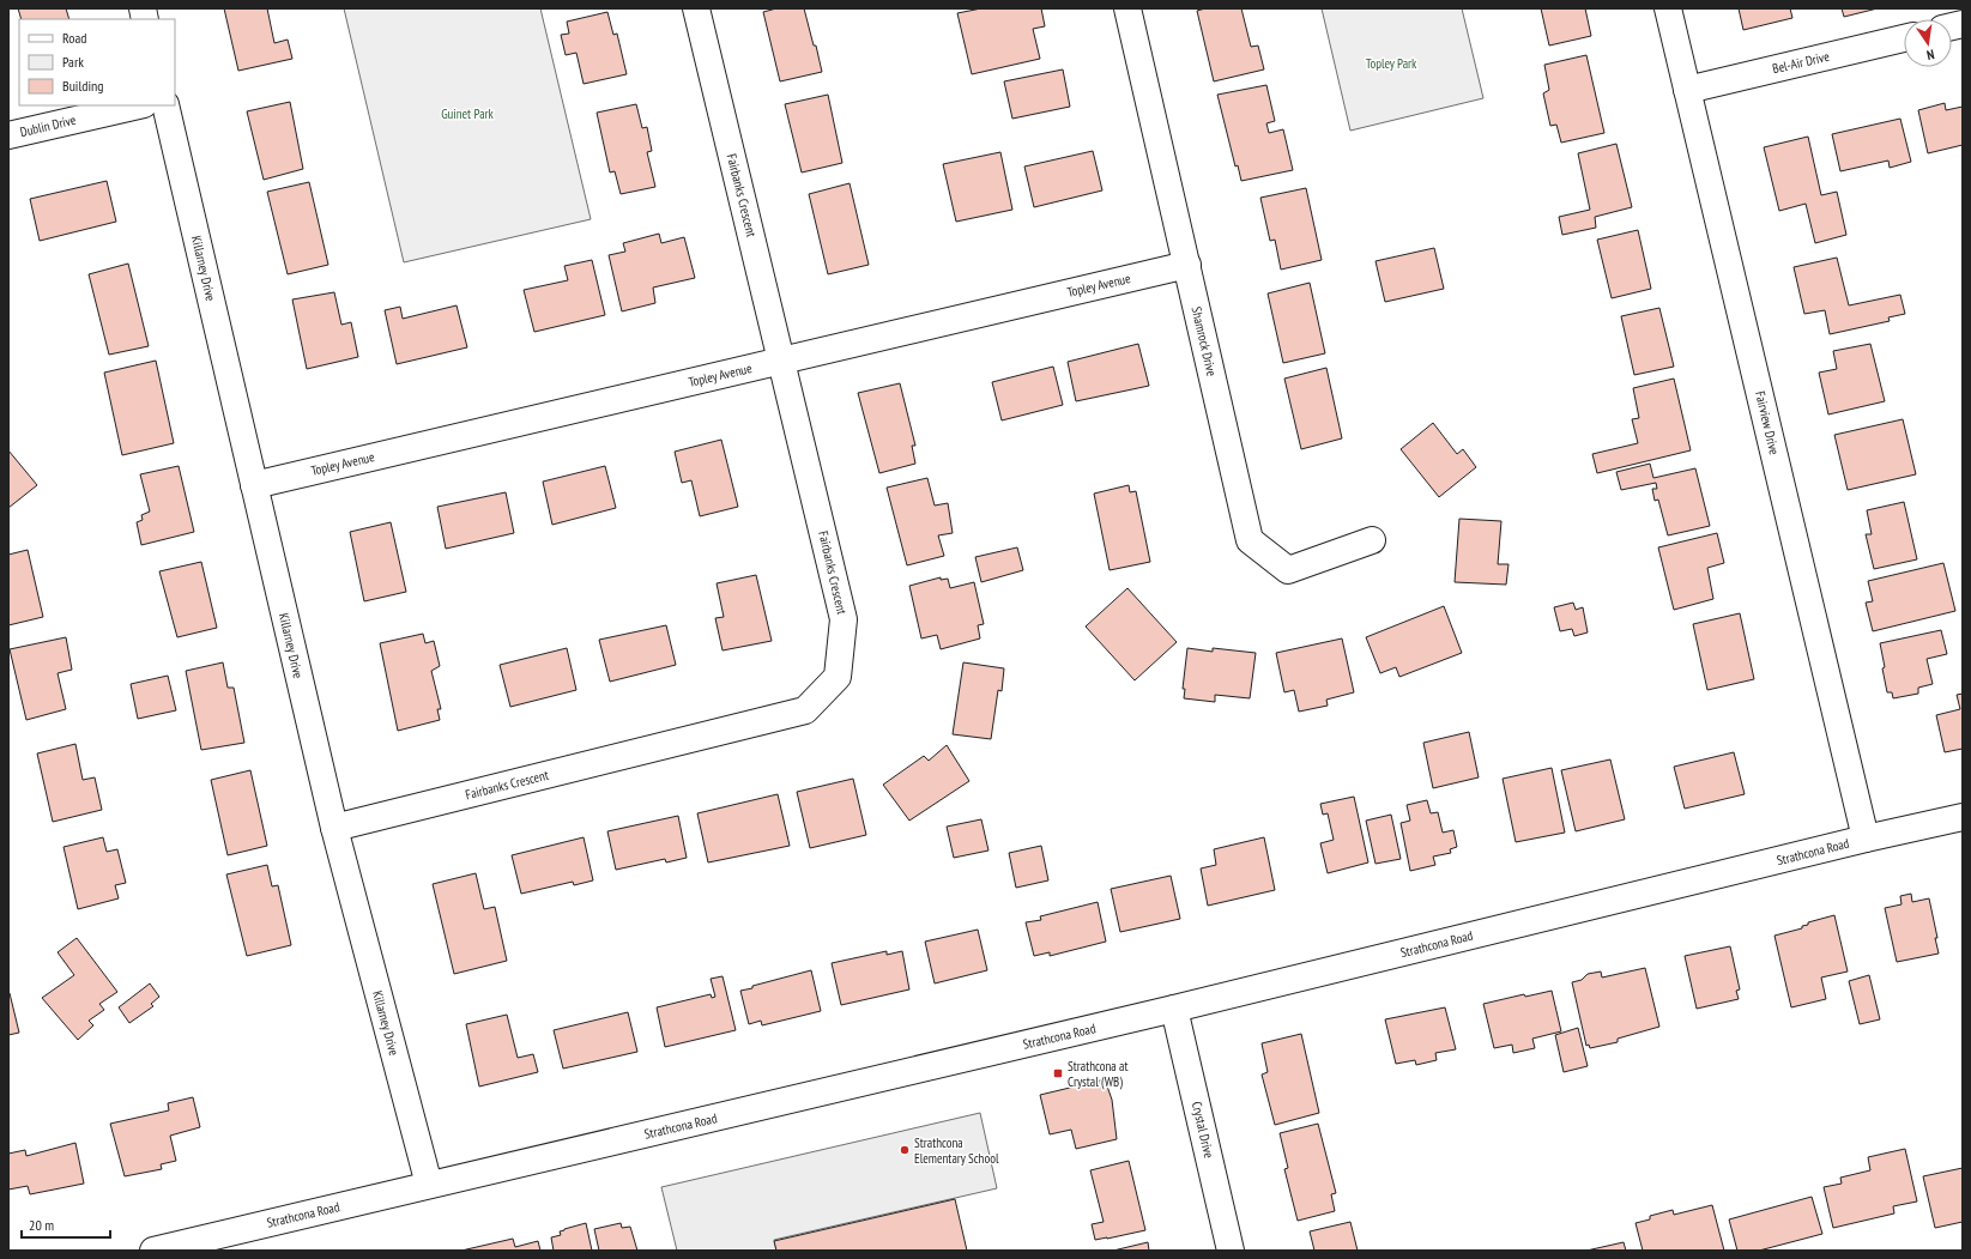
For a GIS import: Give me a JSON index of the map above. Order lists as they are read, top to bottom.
{
  "streets": {
    "street": [
      "Bel-Air Drive",
      "Dublin Drive",
      "Fairbanks Crescent",
      "Killarney Drive",
      "Topley Avenue",
      "Shamrock Drive",
      "Fairview Drive",
      "Strathcona Road",
      "Crystal Drive"
    ]
  },
  "crossings": [
    ["Bel-Air Drive", "Fairview Drive"],
    ["Fairbanks Crescent", "Killarney Drive"],
    ["Fairbanks Crescent", "Topley Avenue"],
    ["Killarney Drive", "Topley Avenue"],
    ["Killarney Drive", "Strathcona Road"],
    ["Topley Avenue", "Shamrock Drive"],
    ["Fairview Drive", "Strathcona Road"],
    ["Strathcona Road", "Crystal Drive"]
  ],
  "parks": ["Topley Park", "Guinet Park"],
  "places": {
    "transit": ["Strathcona at Crystal (WB)"],
    "other": ["Strathcona Elementary School"]
  },
  "legend": ["Road", "Park", "Building"],
  "scale_bar": "20 m",
  "north": "bottom"
}
